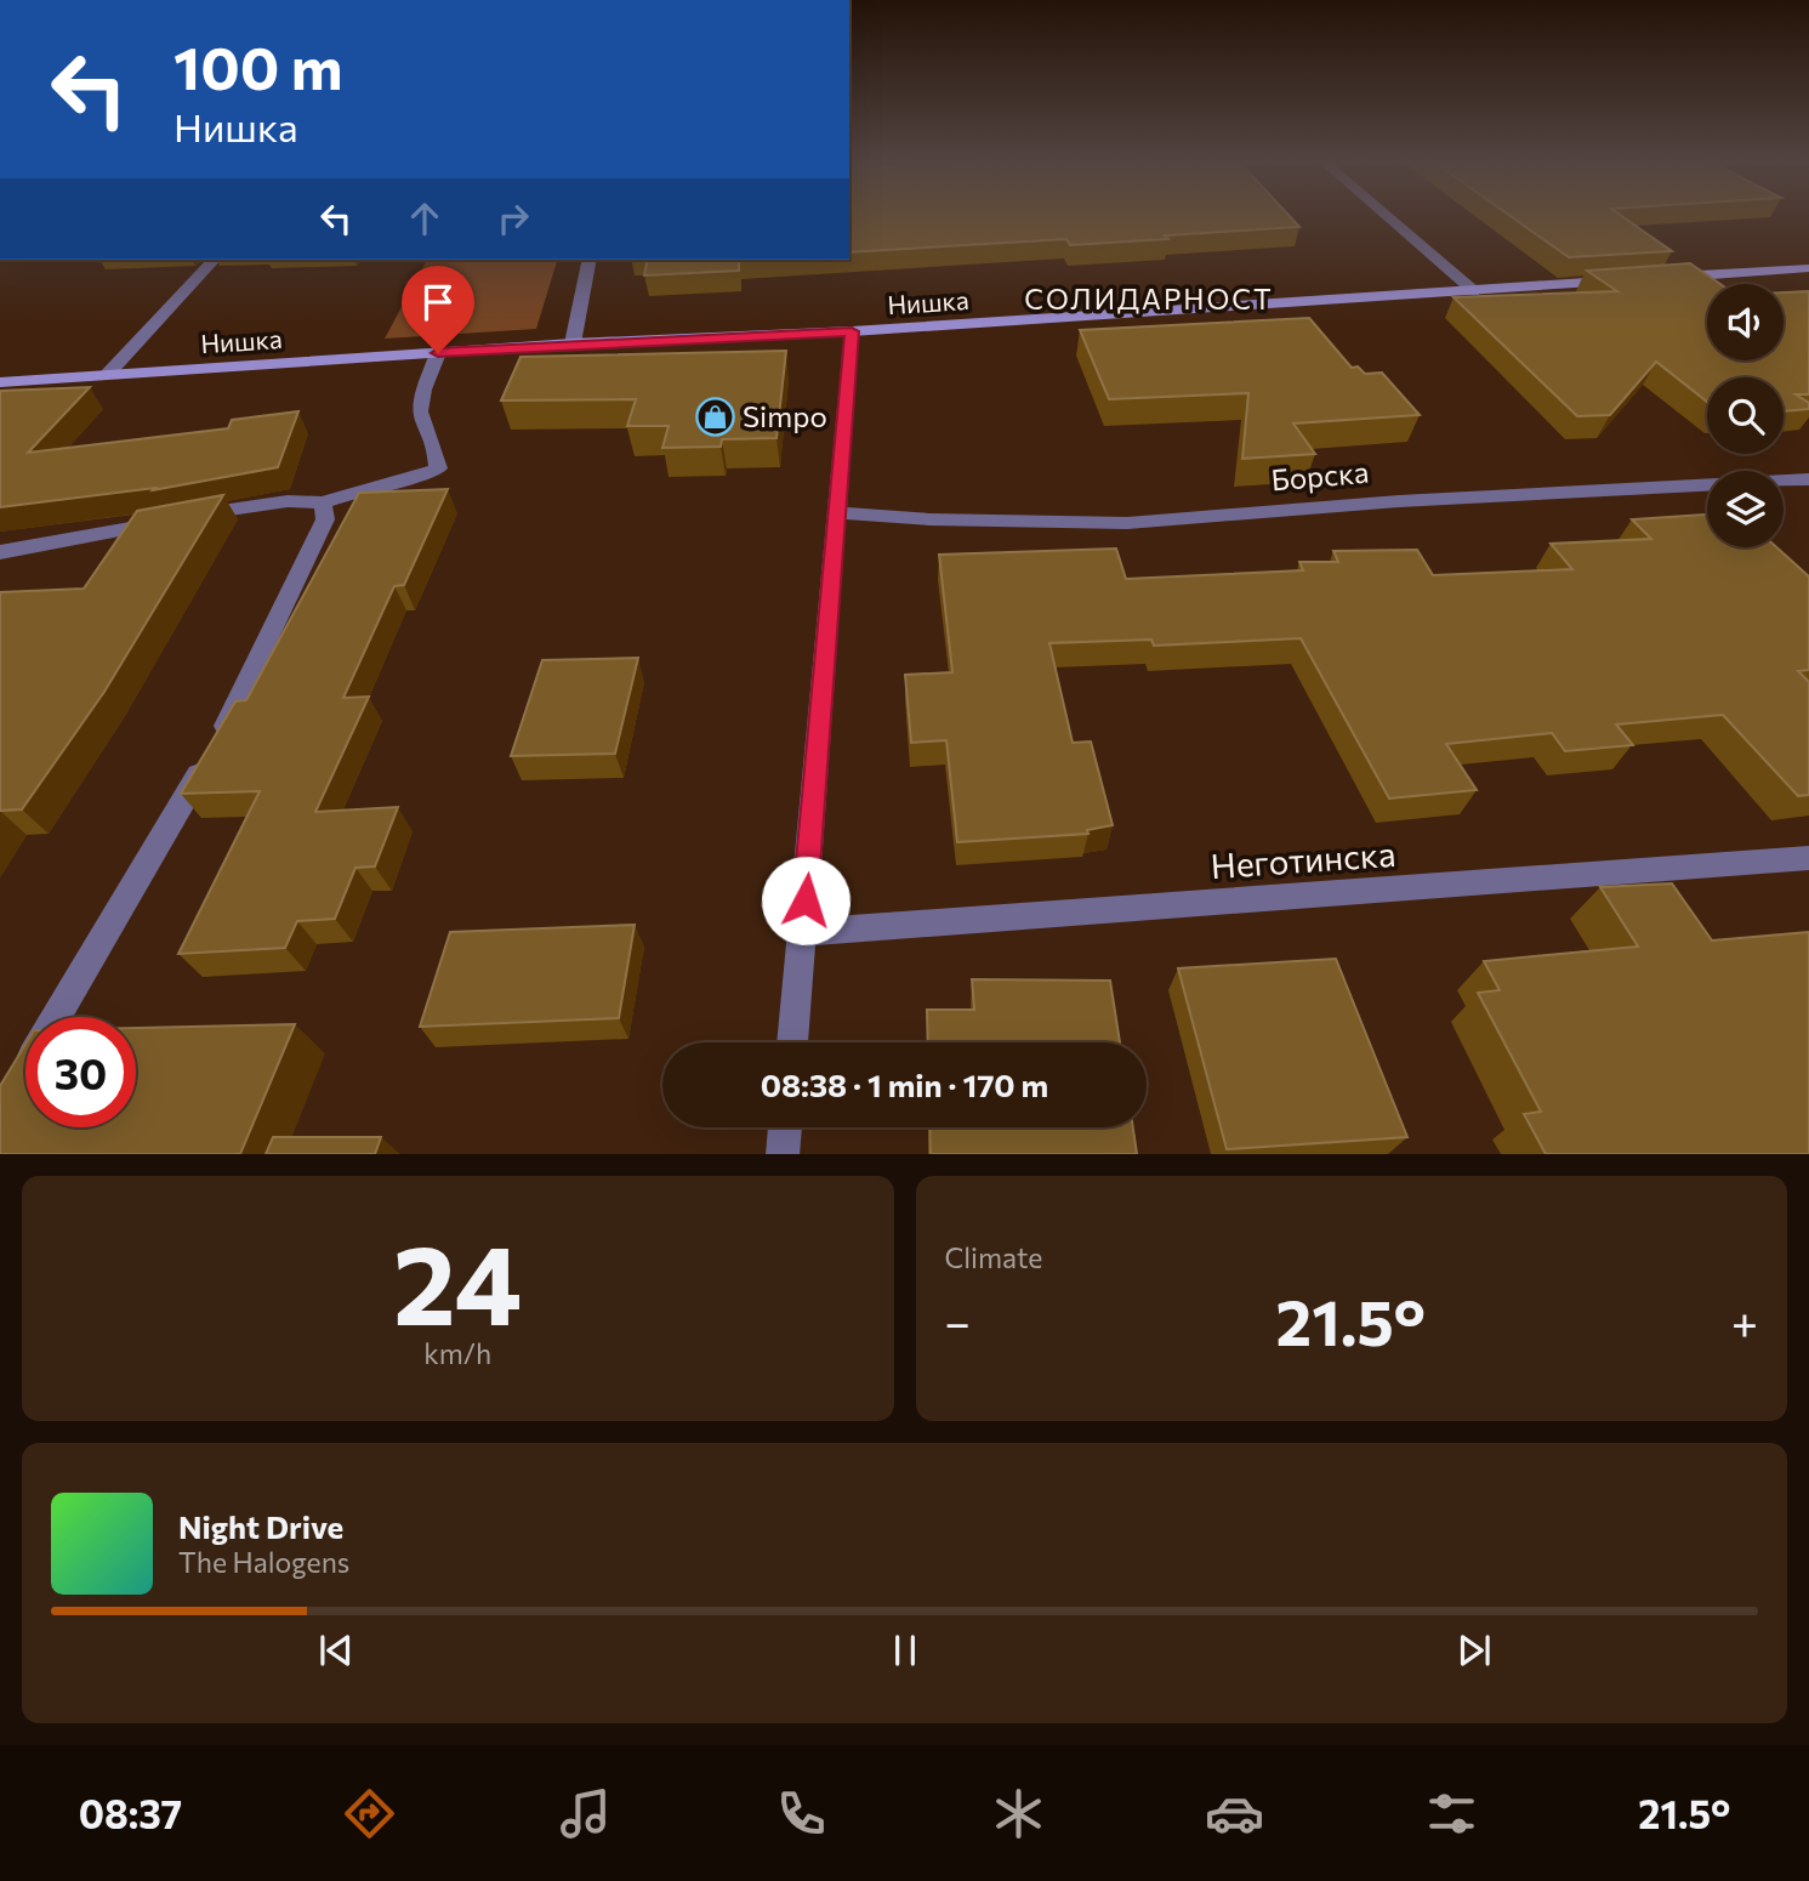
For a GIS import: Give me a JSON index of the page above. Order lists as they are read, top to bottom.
{
  "streets": {
    "main road": ["Нишка"],
    "street": ["Борска", "Неготинска"]
  },
  "districts": ["СОЛИДАРНОСТ"],
  "places": {
    "shop": ["Simpo"]
  },
  "page": {
    "turn": ["100 m", "Нишка"],
    "limit": "30",
    "trip": "08:38 · 1 min · 170 m",
    "tile": [
      ["24", "km/h"],
      "Climate"
    ],
    "heat": ["−", "21.5°", "+"],
    "song": ["Night Drive", "The Halogens"],
    "tabs": ["08:37", "21.5°"]
  }
}
